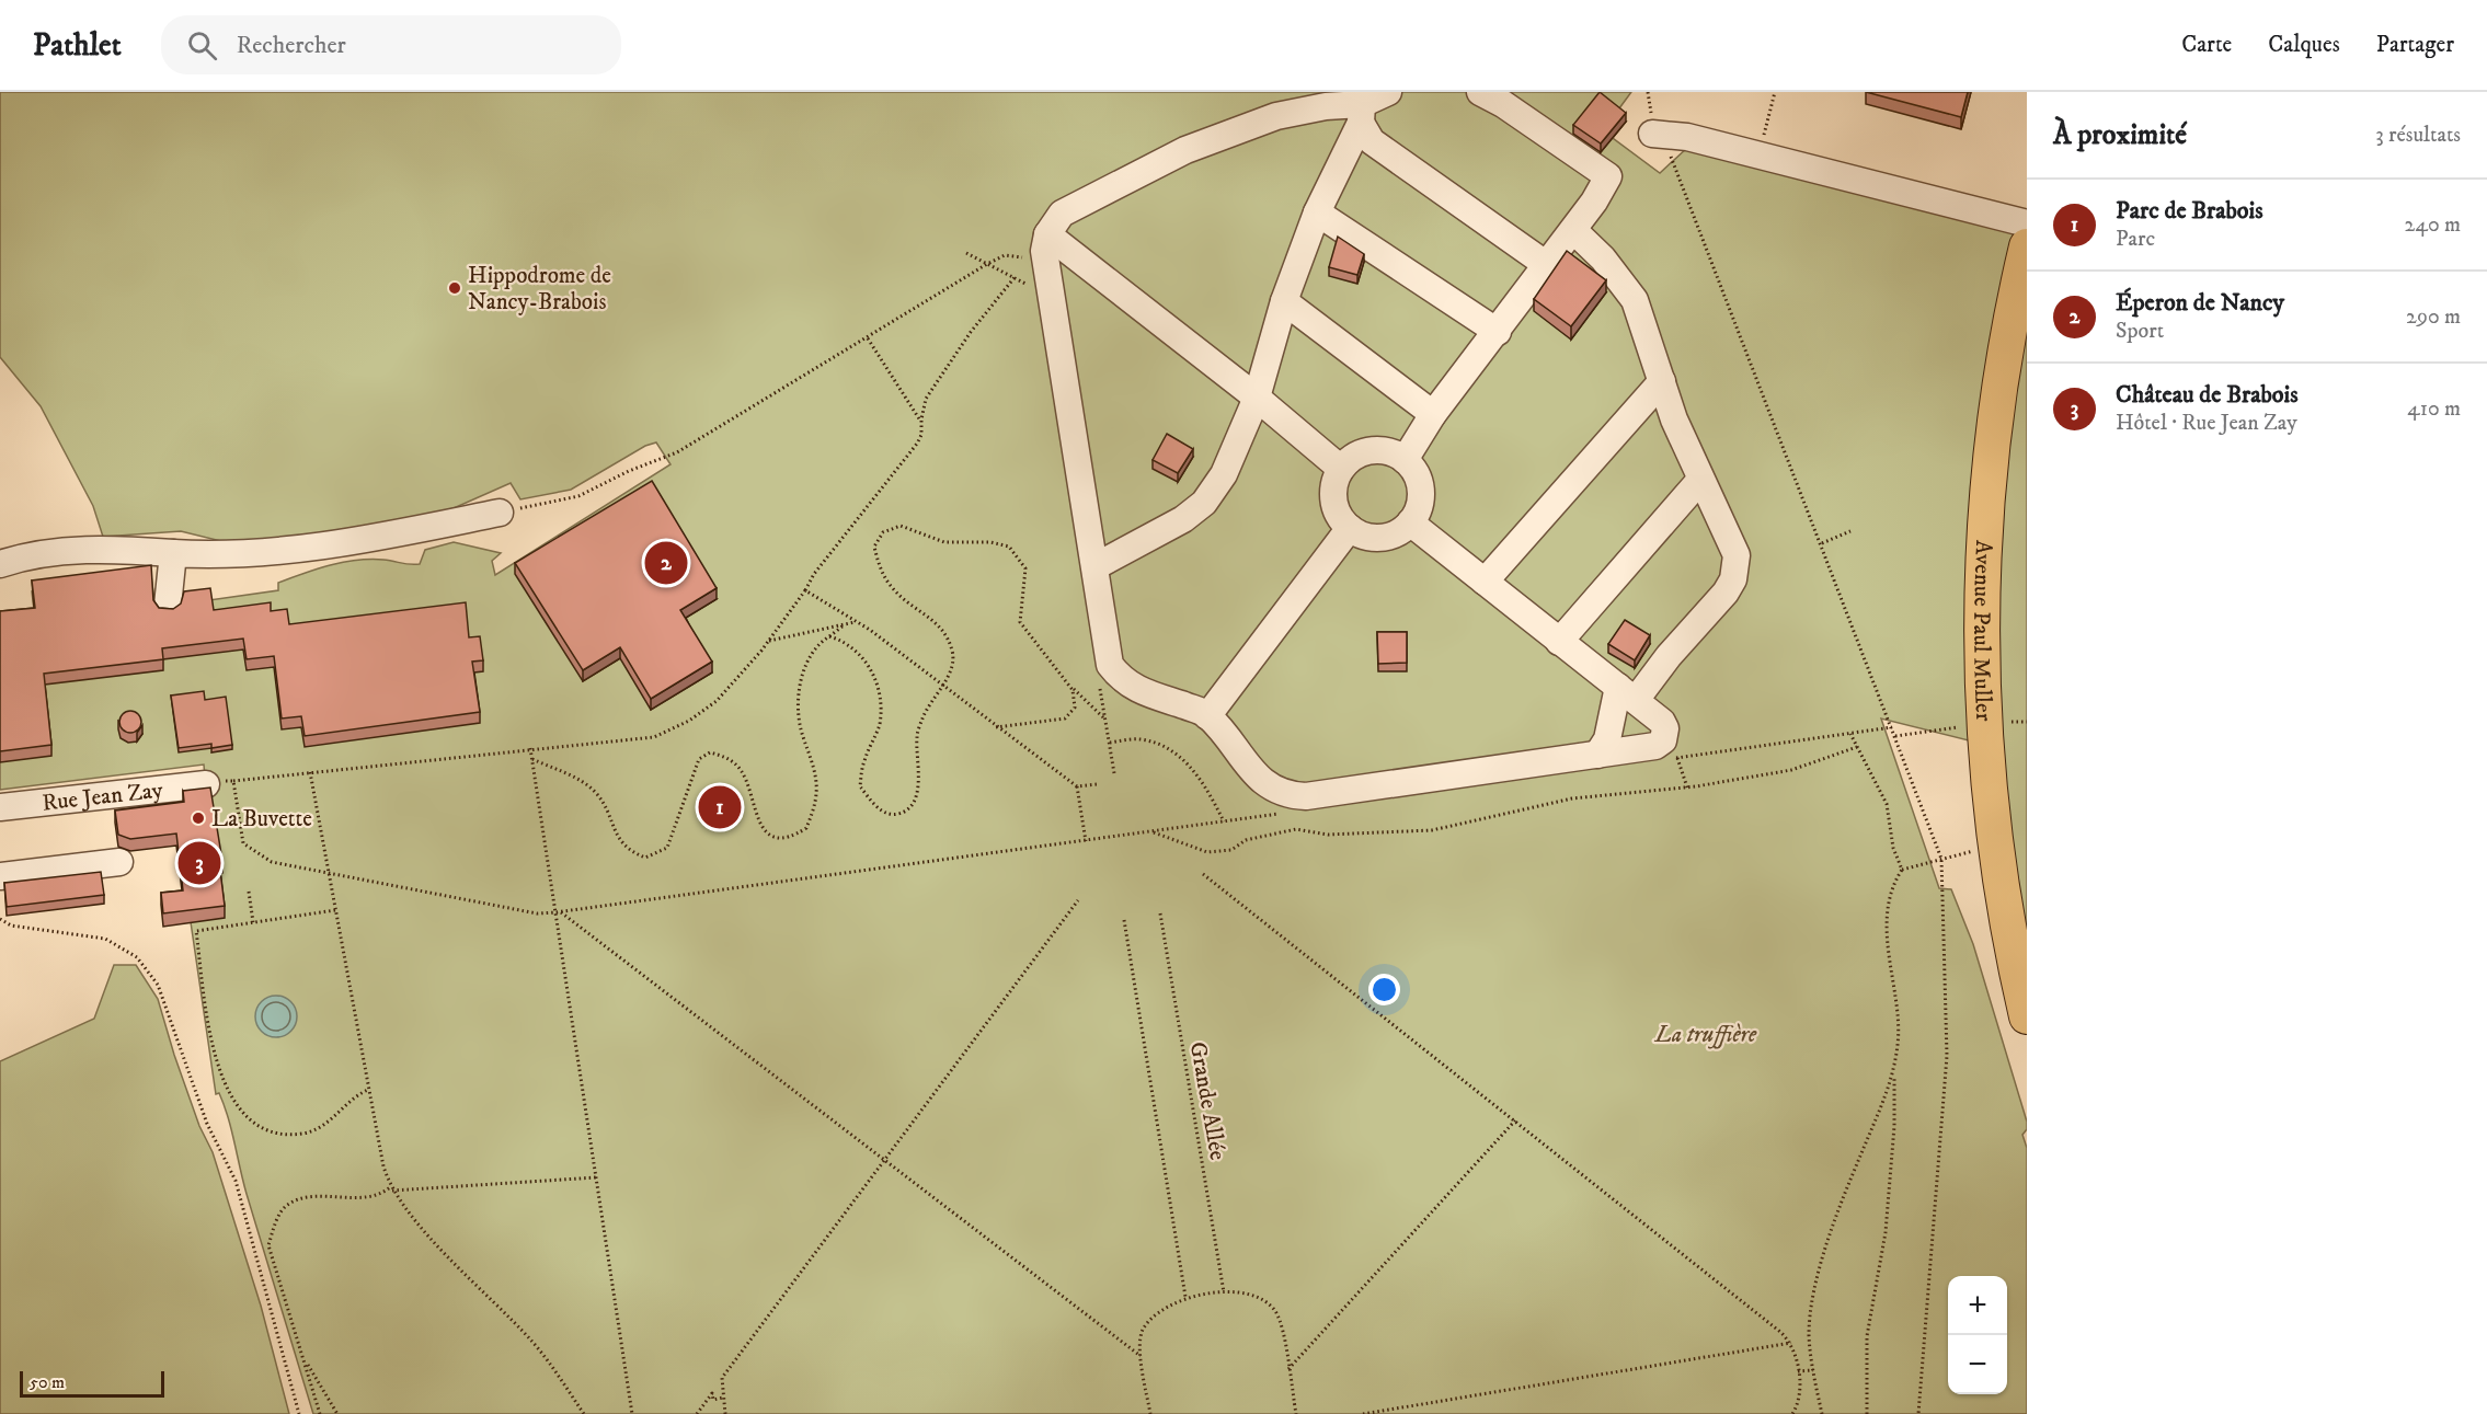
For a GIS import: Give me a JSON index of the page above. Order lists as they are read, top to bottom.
{
  "streets": {
    "main road": ["Avenue Paul Muller"],
    "street": ["Rue Jean Zay"],
    "path": ["Grande Allée"]
  },
  "parks": ["La truffière"],
  "places": ["Hippodrome de Nancy-Brabois", "La Buvette"],
  "scale_bar": "50 m",
  "page": {
    "header": "Pathlet",
    "search": "Rechercher",
    "nav": ["Carte", "Calques", "Partager"],
    "heading": ["À proximité", "3 résultats"],
    "list": [
      {
        "mark": "1",
        "name": "Parc de Brabois",
        "note": "Parc",
        "value": "240 m"
      },
      {
        "mark": "2",
        "name": "Éperon de Nancy",
        "note": "Sport",
        "value": "290 m"
      },
      {
        "mark": "3",
        "name": "Château de Brabois",
        "note": "Hôtel · Rue Jean Zay",
        "value": "410 m"
      }
    ],
    "pins": ["2", "1", "3"],
    "map_buttons": ["+", "−"],
    "scale": "50 m"
  }
}
